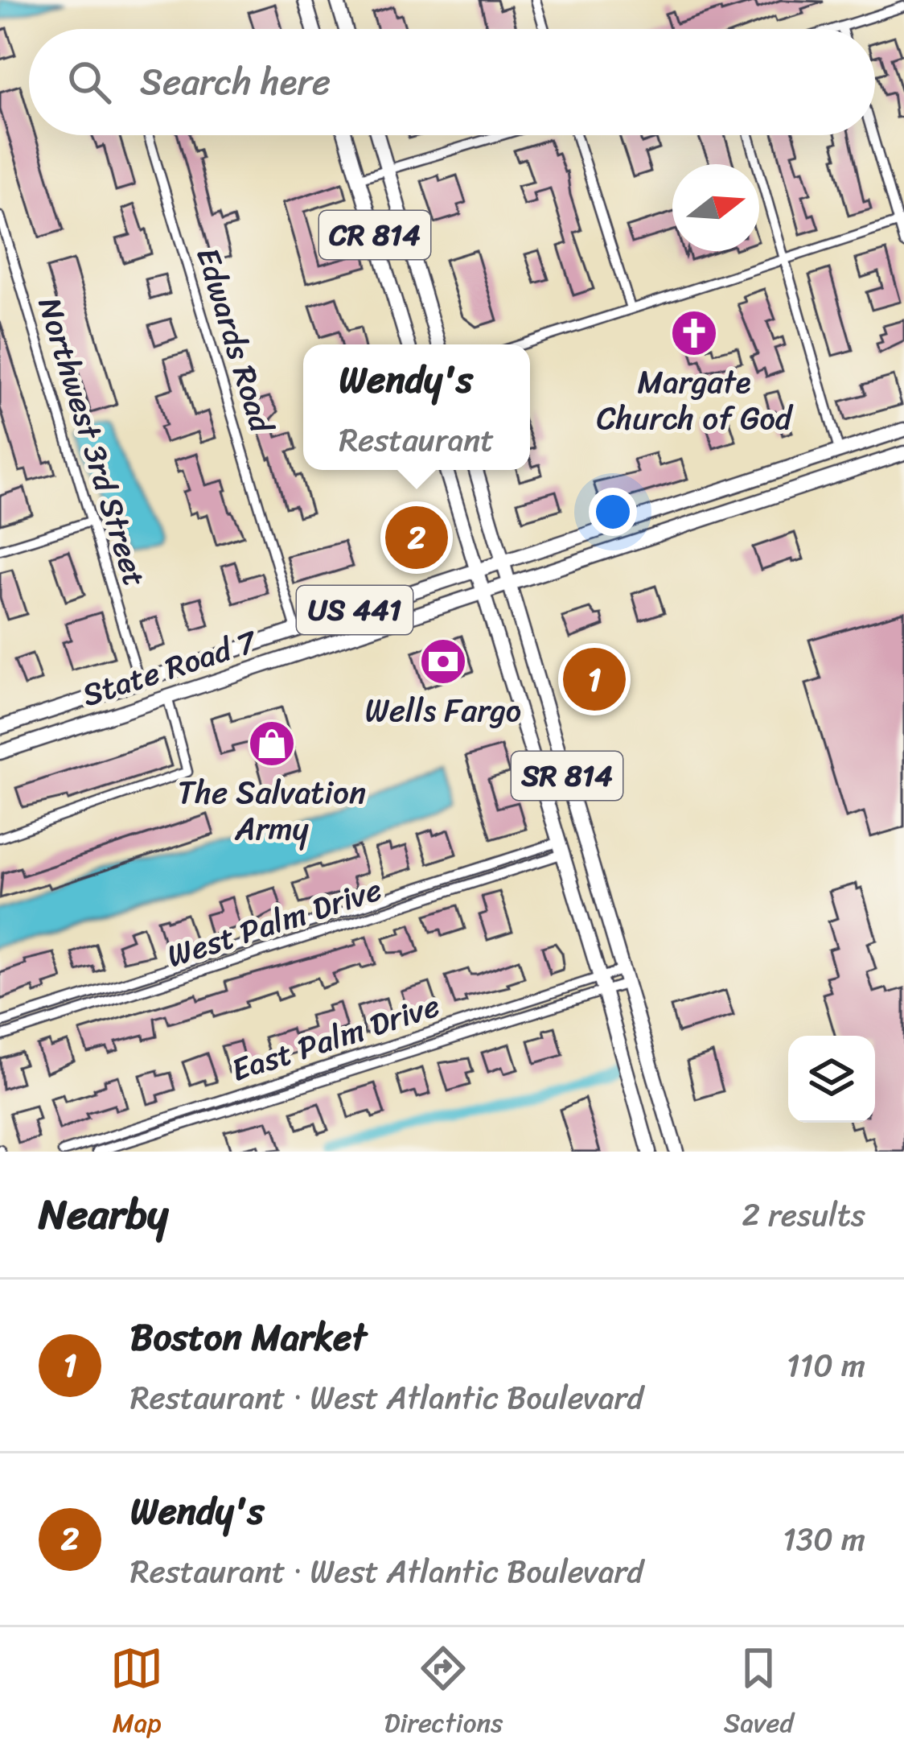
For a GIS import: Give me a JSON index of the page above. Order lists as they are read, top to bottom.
{
  "streets": {
    "main road": [
      "CR 814",
      "US 441",
      "State Road 7",
      "SR 814"
    ],
    "street": [
      "Edwards Road",
      "Northwest 3rd Street",
      "West Palm Drive",
      "East Palm Drive"
    ]
  },
  "crossings": [
    ["Edwards Road", "State Road 7"],
    ["Northwest 3rd Street", "State Road 7"],
    ["State Road 7", "SR 814"],
    ["SR 814", "West Palm Drive"],
    ["SR 814", "East Palm Drive"]
  ],
  "places": {
    "church": ["Margate Church of God"],
    "bank": ["Wells Fargo"],
    "shop": ["The Salvation Army"]
  },
  "north": "right",
  "page": {
    "search": "Search here",
    "popup": ["Wendy's", "Restaurant"],
    "pins": ["2", "1"],
    "heading": ["Nearby", "2 results"],
    "list": [
      {
        "mark": "1",
        "name": "Boston Market",
        "note": "Restaurant · West Atlantic Boulevard",
        "value": "110 m"
      },
      {
        "mark": "2",
        "name": "Wendy's",
        "note": "Restaurant · West Atlantic Boulevard",
        "value": "130 m"
      }
    ],
    "nav": ["Map", "Directions", "Saved"]
  }
}
